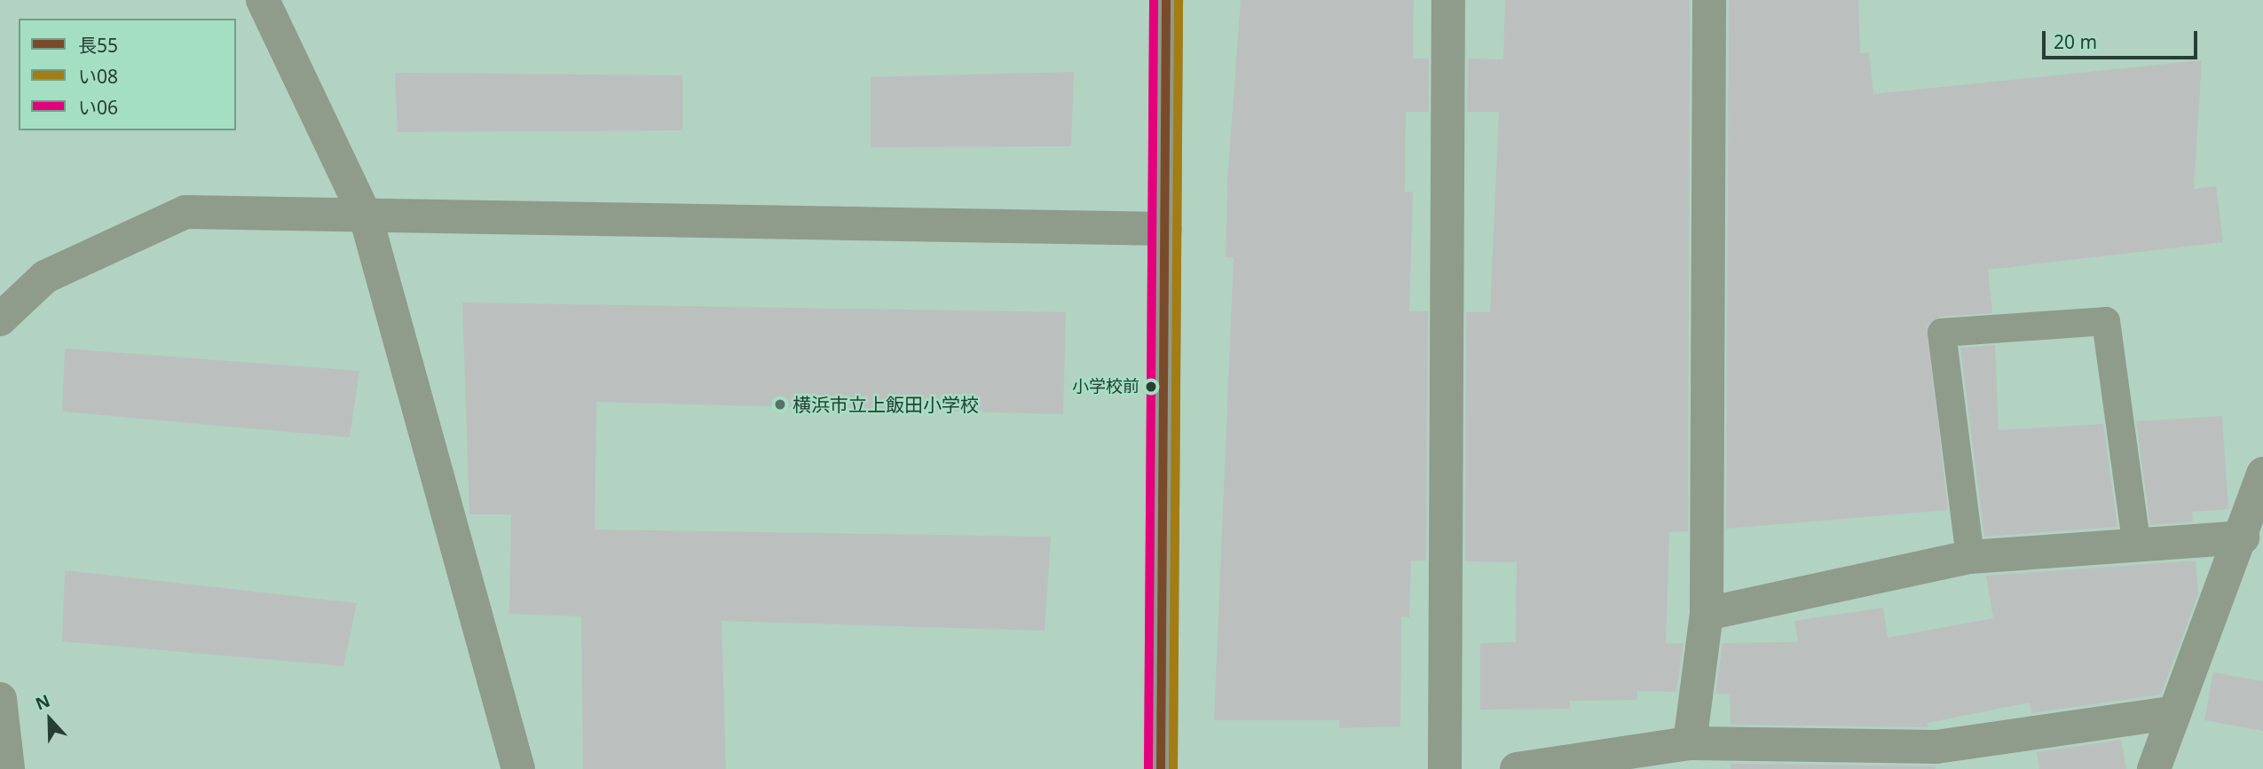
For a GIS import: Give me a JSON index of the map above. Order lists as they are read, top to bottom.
{
  "places": ["小学校前", "横浜市立上飯田小学校"],
  "lines": ["transit line 長55", "transit line い08", "transit line い06"],
  "legend": ["長55", "い08", "い06"],
  "scale_bar": "20 m",
  "north": "top"
}
